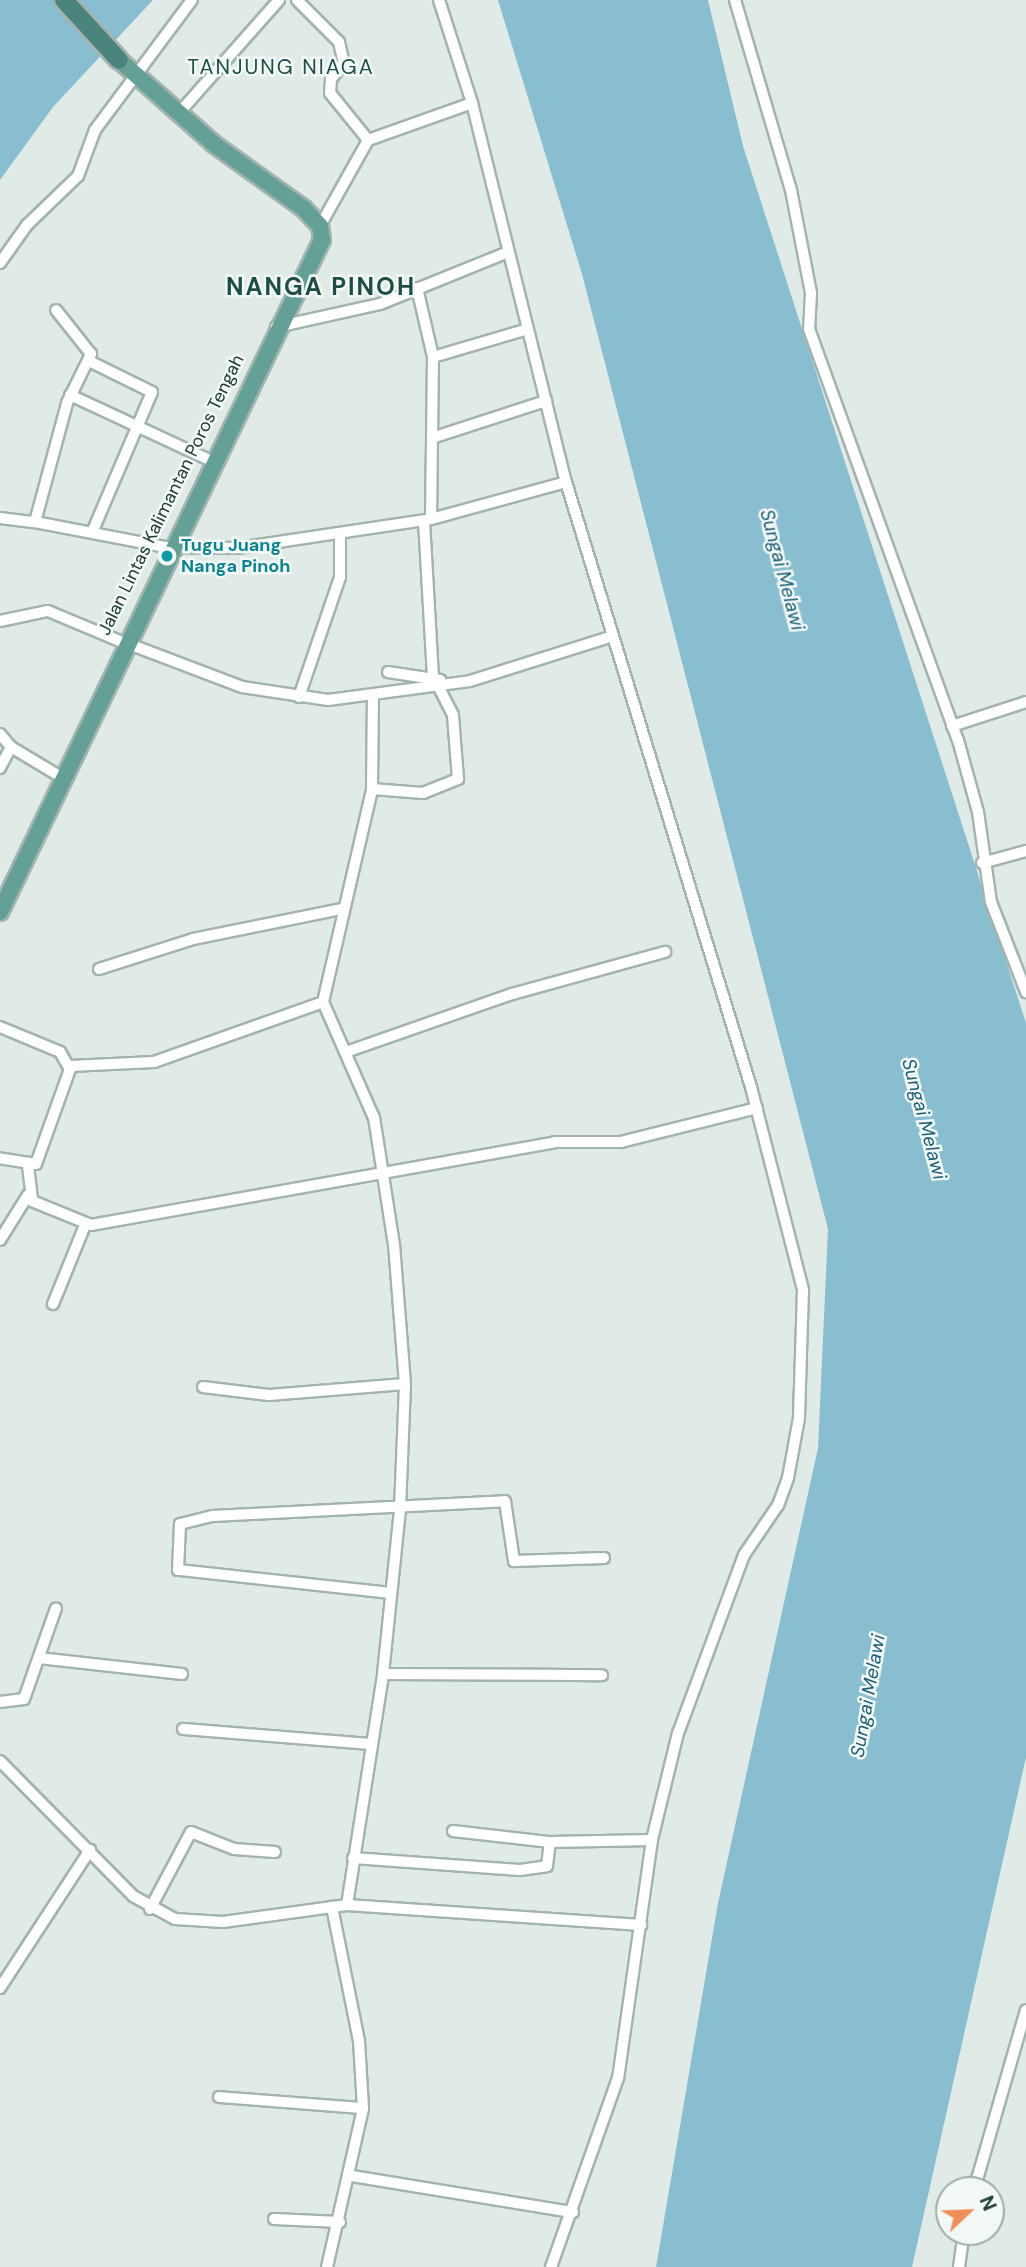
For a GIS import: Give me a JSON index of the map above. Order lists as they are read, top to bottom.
{
  "streets": {
    "main road": ["Jalan Lintas Kalimantan Poros Tengah"]
  },
  "districts": ["TANJUNG NIAGA", "NANGA PINOH"],
  "water": ["Sungai Melawi"],
  "places": ["Tugu Juang Nanga Pinoh"],
  "north": "top right"
}
